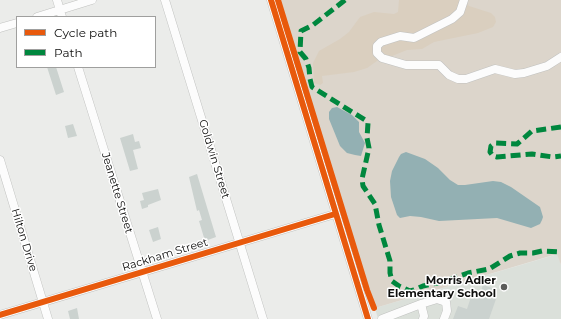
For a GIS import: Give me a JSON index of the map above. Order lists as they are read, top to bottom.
{
  "streets": {
    "street": [
      "Goldwin Street",
      "Jeanette Street",
      "Hilton Drive",
      "Rackham Street"
    ]
  },
  "crossings": [
    ["Goldwin Street", "Rackham Street"],
    ["Jeanette Street", "Rackham Street"],
    ["Hilton Drive", "Rackham Street"]
  ],
  "places": ["Morris Adler Elementary School"],
  "legend": ["Cycle path", "Path"]
}
